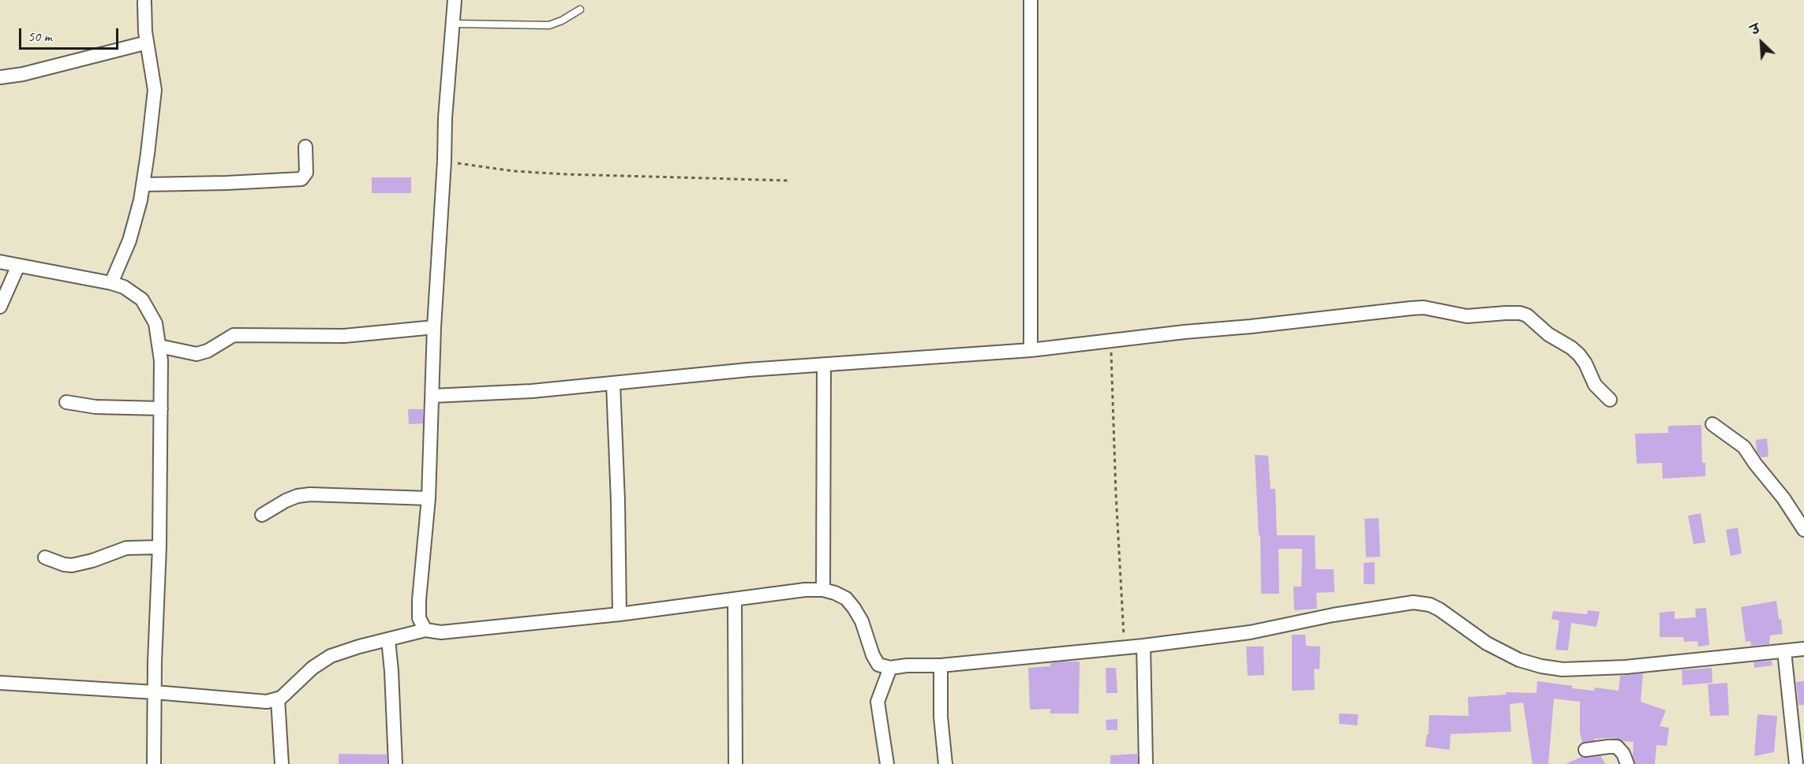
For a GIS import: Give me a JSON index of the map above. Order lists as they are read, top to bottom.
{
  "scale_bar": "50 m",
  "north": "top left"
}
